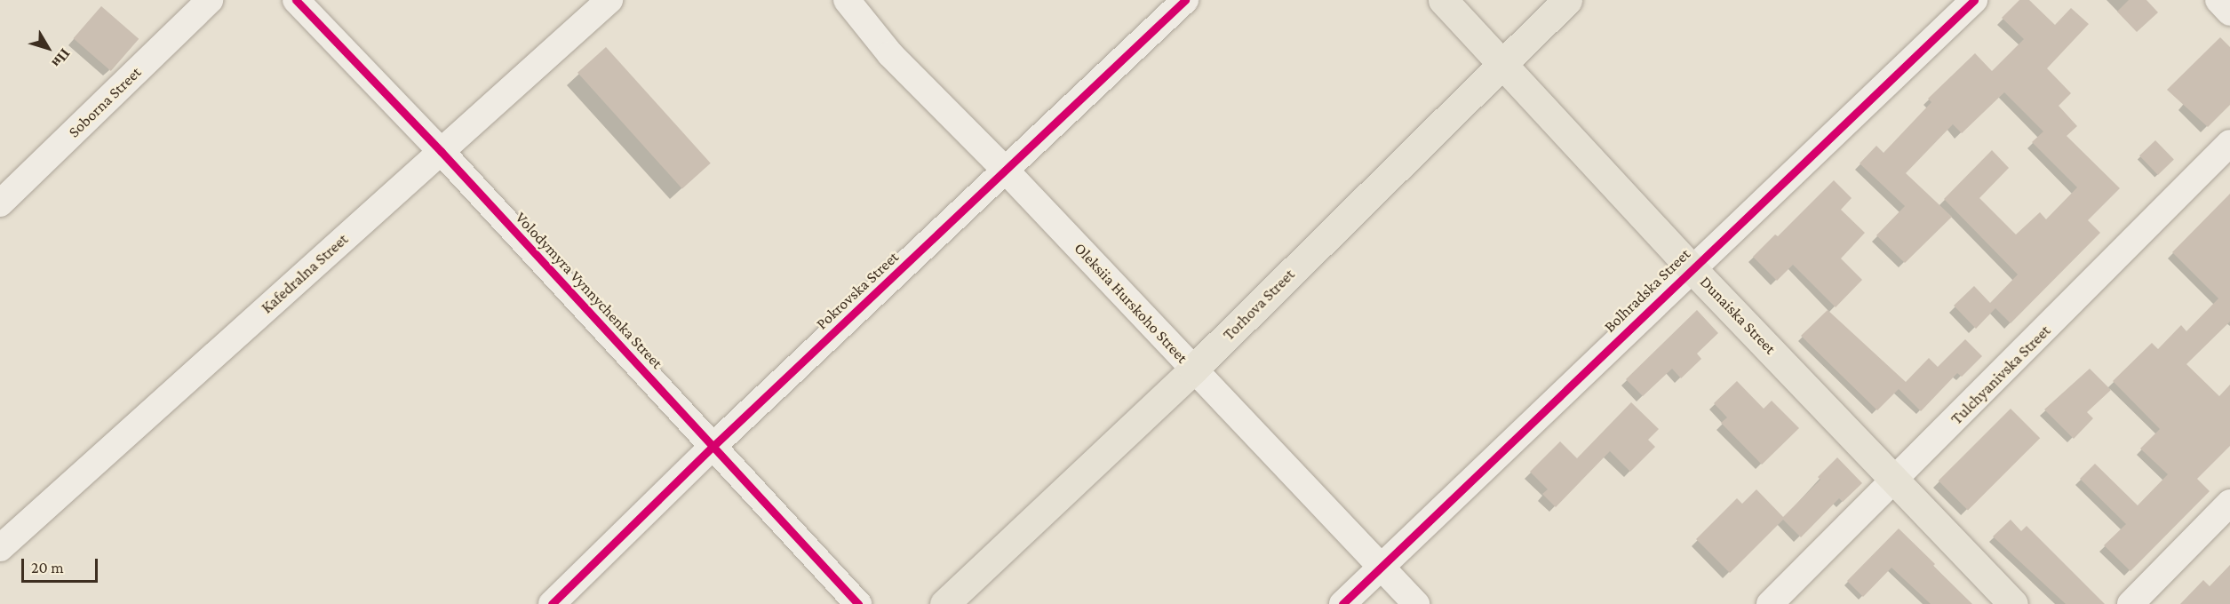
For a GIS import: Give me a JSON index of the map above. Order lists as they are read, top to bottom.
{
  "streets": {
    "main road": ["Torhova Street", "Dunaiska Street"],
    "street": [
      "Soborna Street",
      "Kafedralna Street",
      "Volodymyra Vynnychenka Street",
      "Pokrovska Street",
      "Bolhradska Street",
      "Oleksiia Hurskoho Street",
      "Tulchyanivska Street"
    ]
  },
  "crossings": [
    ["Kafedralna Street", "Volodymyra Vynnychenka Street"],
    ["Volodymyra Vynnychenka Street", "Pokrovska Street"],
    ["Pokrovska Street", "Oleksiia Hurskoho Street"],
    ["Bolhradska Street", "Oleksiia Hurskoho Street"],
    ["Bolhradska Street", "Dunaiska Street"],
    ["Oleksiia Hurskoho Street", "Torhova Street"],
    ["Torhova Street", "Dunaiska Street"],
    ["Dunaiska Street", "Tulchyanivska Street"]
  ],
  "scale_bar": "20 m",
  "north": "bottom right"
}
